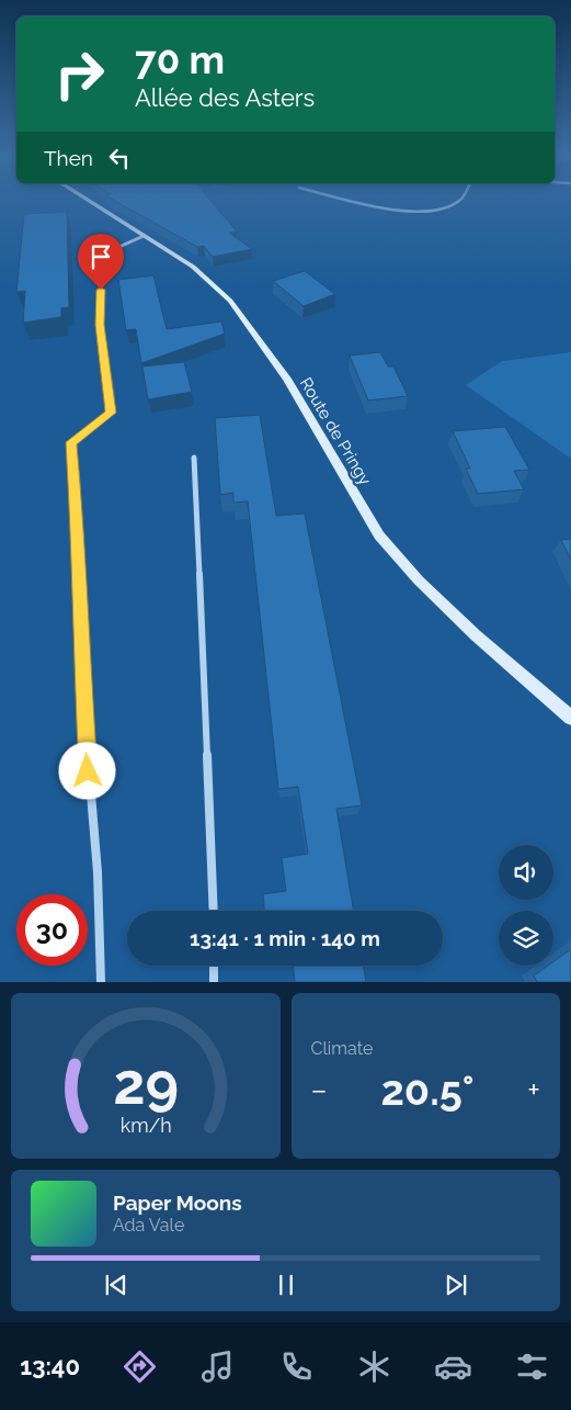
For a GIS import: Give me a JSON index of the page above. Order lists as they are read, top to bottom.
{
  "streets": {
    "street": ["Route de Pringy"]
  },
  "page": {
    "turn": ["70 m", "Allée des Asters"],
    "then": "Then",
    "limit": "30",
    "trip": "13:41 · 1 min · 140 m",
    "tile": "Climate",
    "heat": ["−", "20.5°", "+"],
    "song": ["Paper Moons", "Ada Vale"],
    "tabs": "13:40",
    "gauge": ["29", "km/h"]
  }
}
